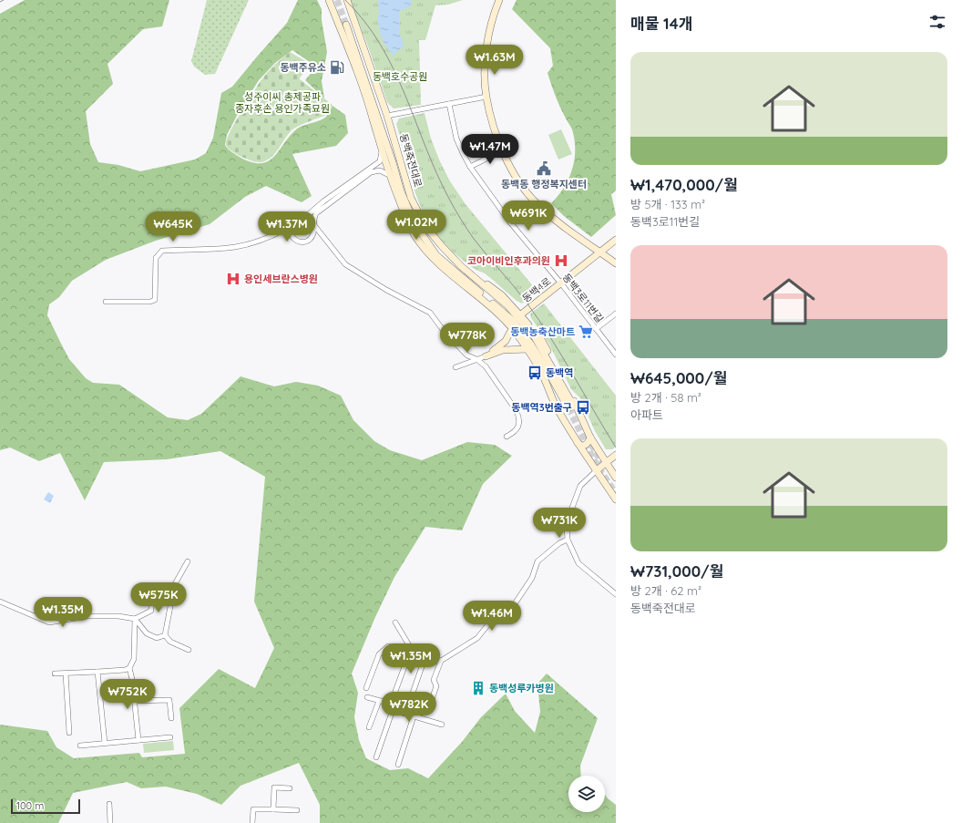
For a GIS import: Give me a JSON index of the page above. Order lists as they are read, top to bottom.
{
  "streets": {
    "main road": ["동백죽전대로", "동백4로"],
    "street": ["동백3로11번길"]
  },
  "crossings": [
    ["동백4로", "동백3로11번길"]
  ],
  "parks": ["동백호수공원", "성주이씨 총제공파 종자후손 용인가족묘원"],
  "places": {
    "fuel station": ["동백주유소"],
    "public building": ["동백동 행정복지센터"],
    "hospital": ["코아이비인후과의원", "용인세브란스병원"],
    "supermarket": ["동백농축산마트"],
    "bus stop": ["동백역", "동백역3번출구"],
    "building": ["동백성루카병원"]
  },
  "scale_bar": "100 m",
  "page": {
    "heading": "매물 14개",
    "list": [
      {
        "name": "₩1,470,000/월",
        "note": "방 5개 · 133 m² · 동백3로11번길"
      },
      {
        "name": "₩645,000/월",
        "note": "방 2개 · 58 m² · 아파트"
      },
      {
        "name": "₩731,000/월",
        "note": "방 2개 · 62 m² · 동백죽전대로"
      }
    ],
    "price": [
      "₩1.63M",
      "₩1.47M",
      "₩691K",
      "₩1.02M",
      "₩645K",
      "₩1.37M",
      "₩778K",
      "₩731K",
      "₩575K",
      "₩1.35M",
      "₩1.46M",
      "₩1.35M",
      "₩752K",
      "₩782K"
    ],
    "scale": "100 m"
  }
}
